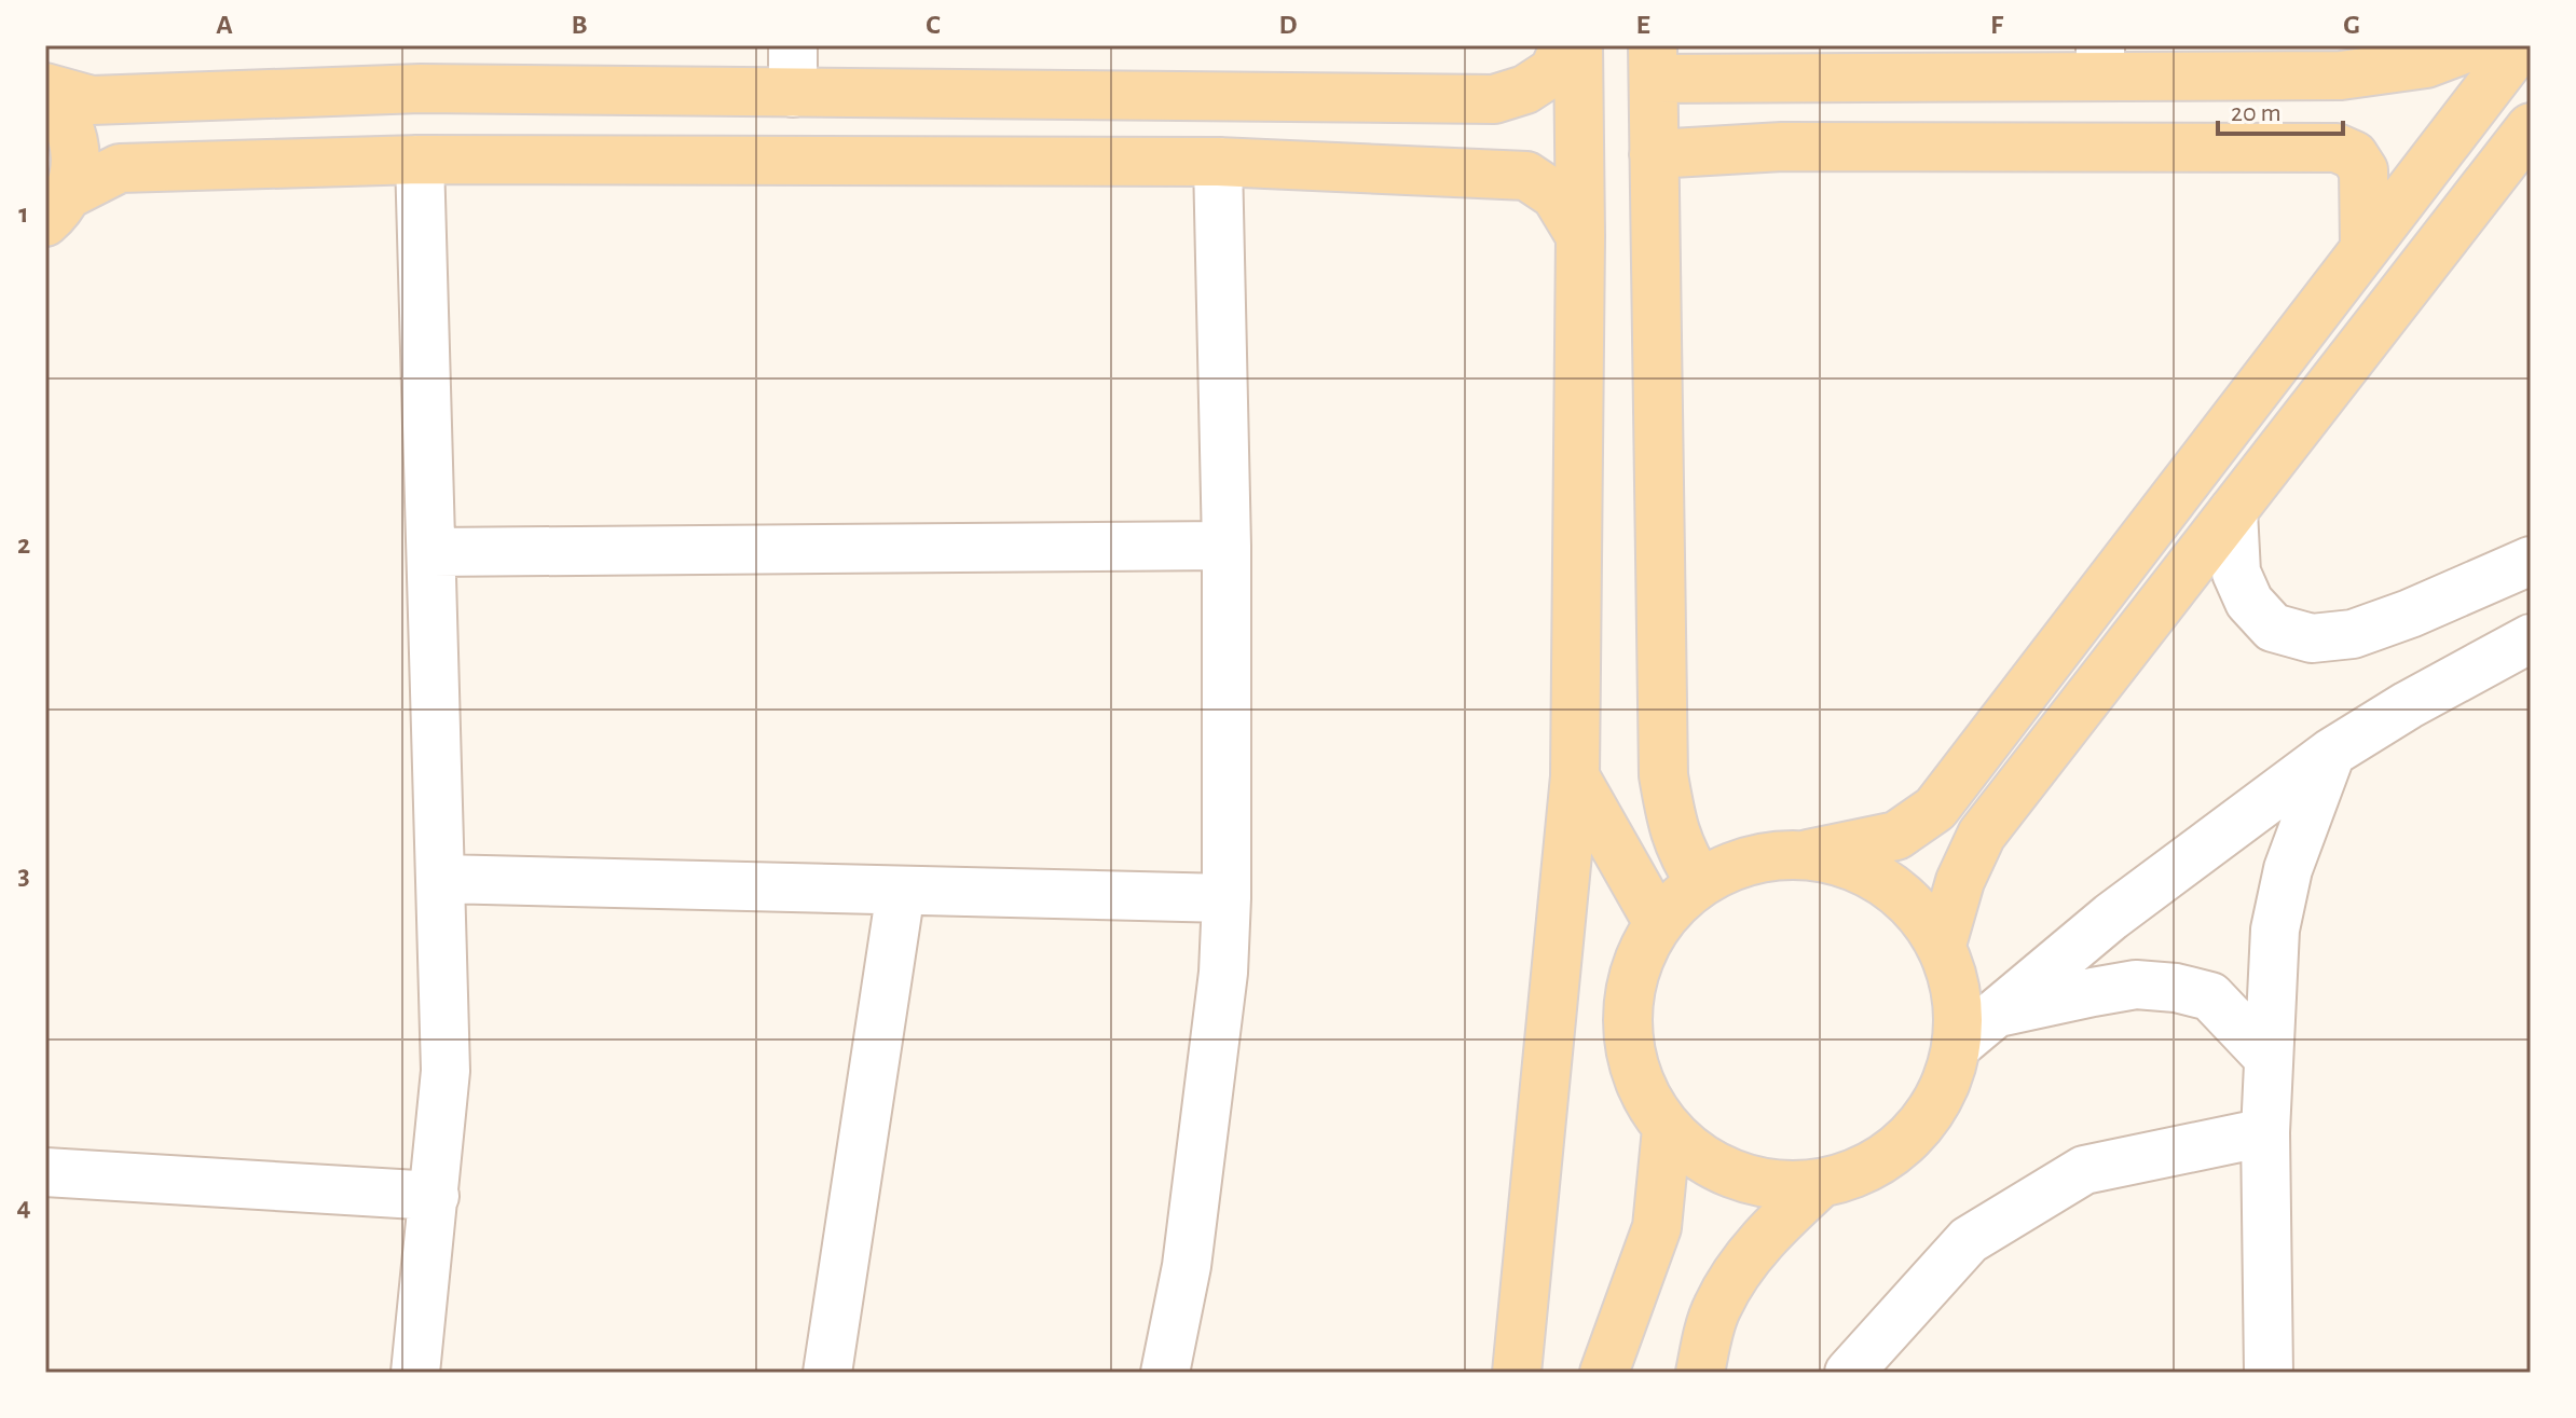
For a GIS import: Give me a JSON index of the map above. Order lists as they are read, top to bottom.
{
  "scale_bar": "20 m",
  "grid": {
    "columns": [
      "A",
      "B",
      "C",
      "D",
      "E",
      "F",
      "G"
    ],
    "rows": [
      "1",
      "2",
      "3",
      "4"
    ]
  }
}
